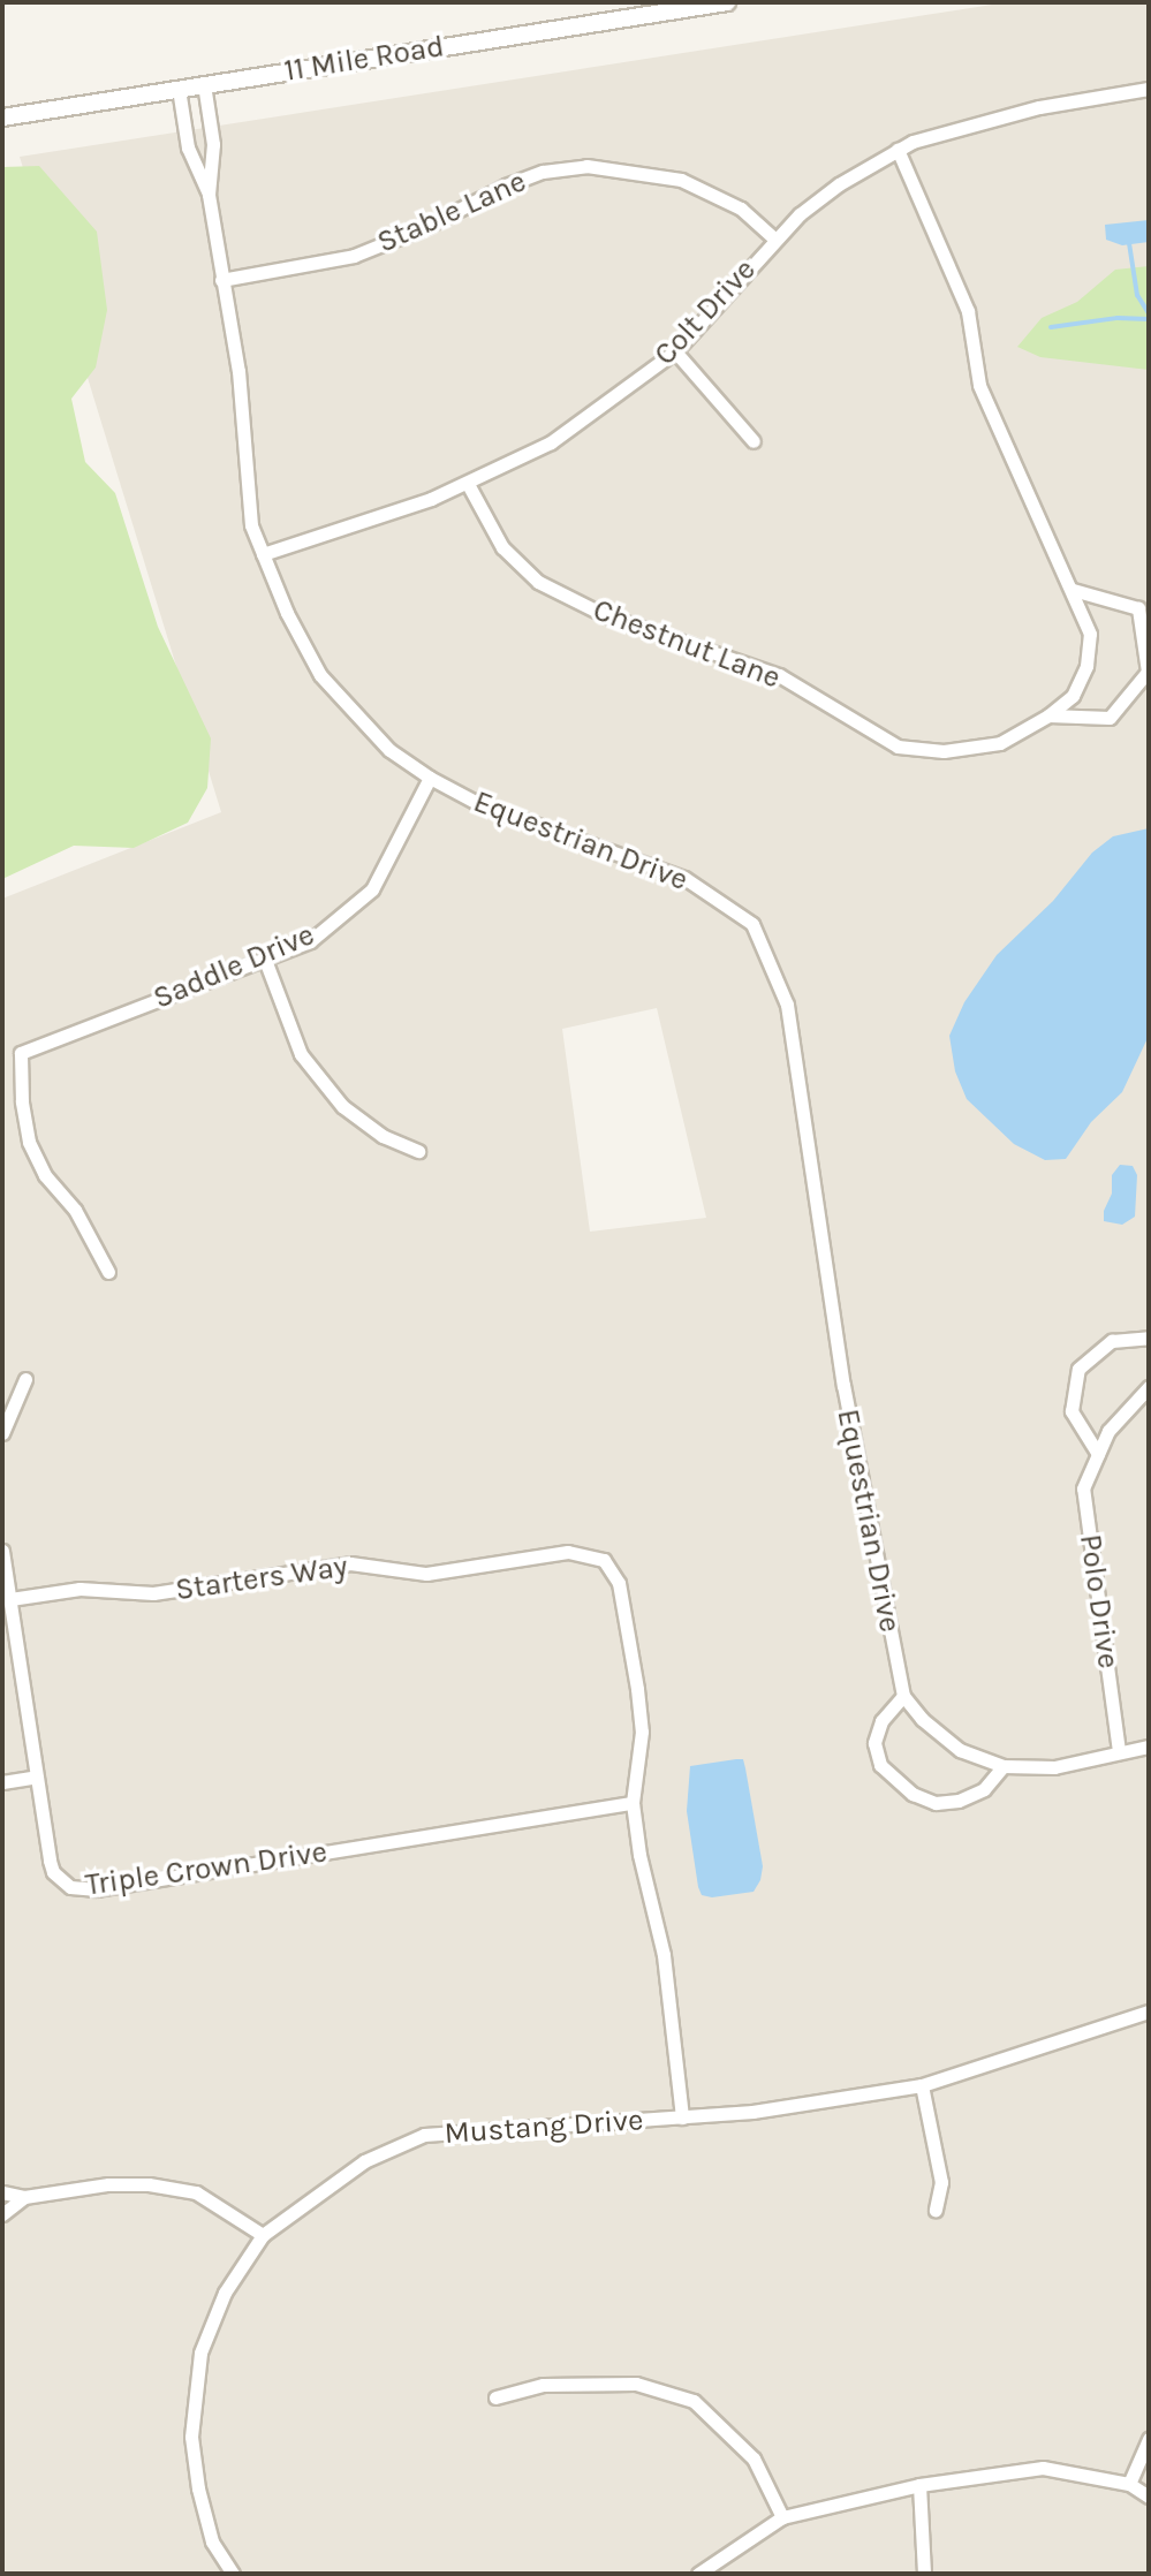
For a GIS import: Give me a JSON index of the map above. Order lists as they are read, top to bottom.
{
  "streets": {
    "street": [
      "11 Mile Road",
      "Stable Lane",
      "Colt Drive",
      "Chestnut Lane",
      "Equestrian Drive",
      "Saddle Drive",
      "Starters Way",
      "Polo Drive",
      "Triple Crown Drive",
      "Mustang Drive"
    ]
  },
  "crossings": [
    ["11 Mile Road", "Equestrian Drive"],
    ["Stable Lane", "Colt Drive"],
    ["Stable Lane", "Equestrian Drive"],
    ["Colt Drive", "Chestnut Lane"],
    ["Colt Drive", "Equestrian Drive"],
    ["Equestrian Drive", "Saddle Drive"],
    ["Starters Way", "Triple Crown Drive"],
    ["Starters Way", "Mustang Drive"]
  ]
}
